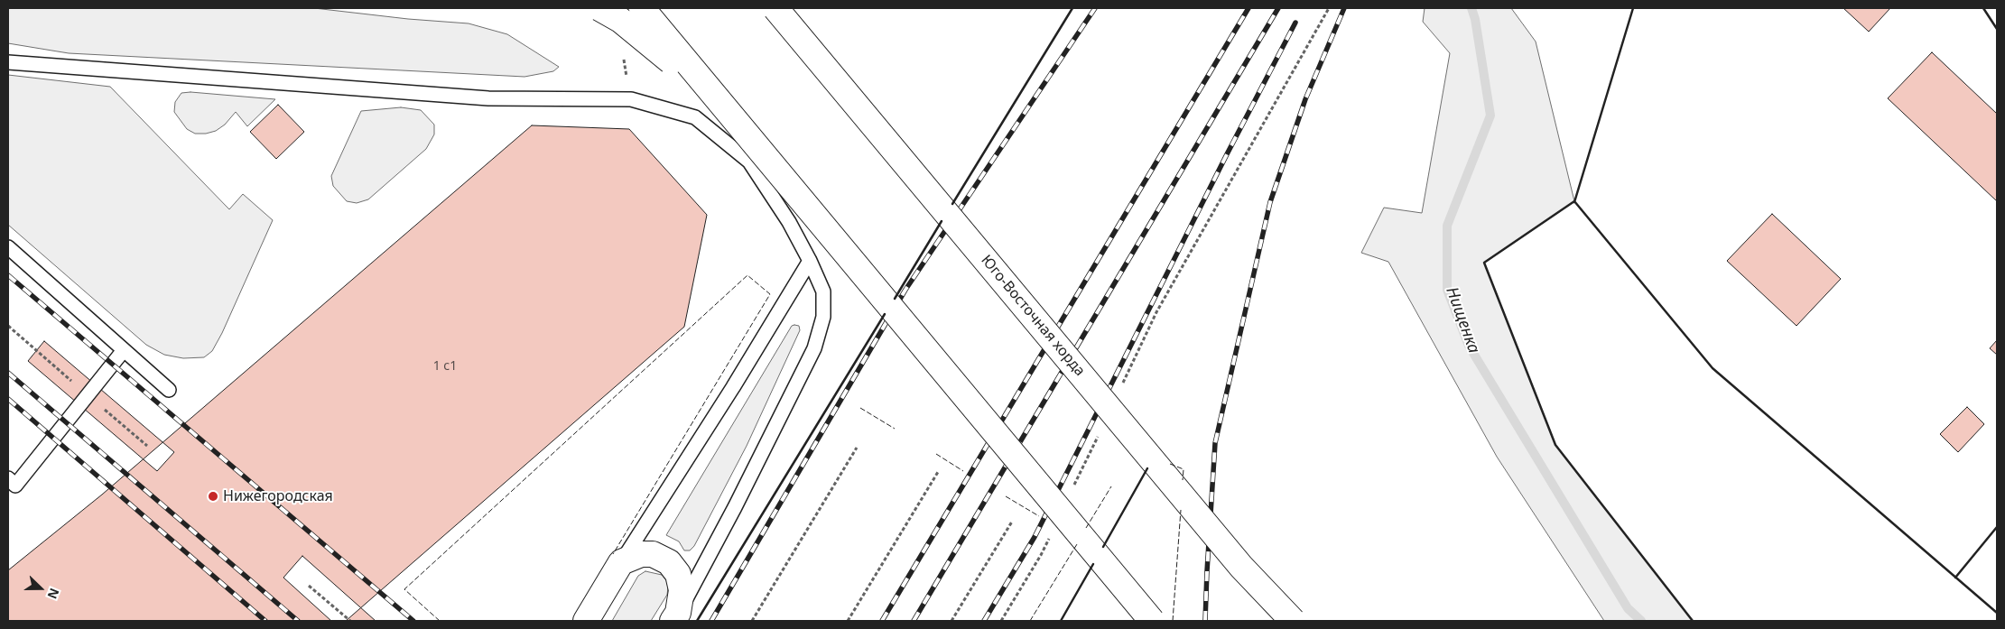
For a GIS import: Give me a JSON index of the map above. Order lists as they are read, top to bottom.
{
  "streets": {
    "main road": ["Юго-Восточная хорда"]
  },
  "water": ["Нищенка"],
  "places": ["Нижегородская"],
  "house_numbers": ["1 с1"],
  "north": "right"
}
